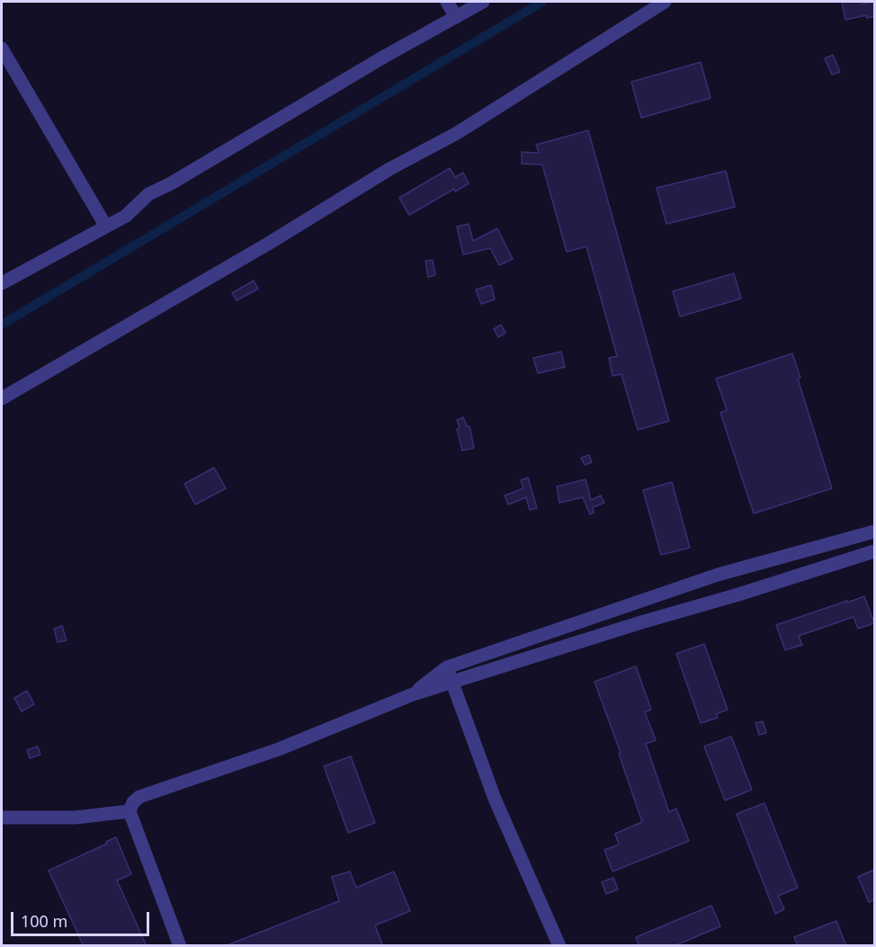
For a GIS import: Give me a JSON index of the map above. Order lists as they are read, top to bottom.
{
  "scale_bar": "100 m"
}
